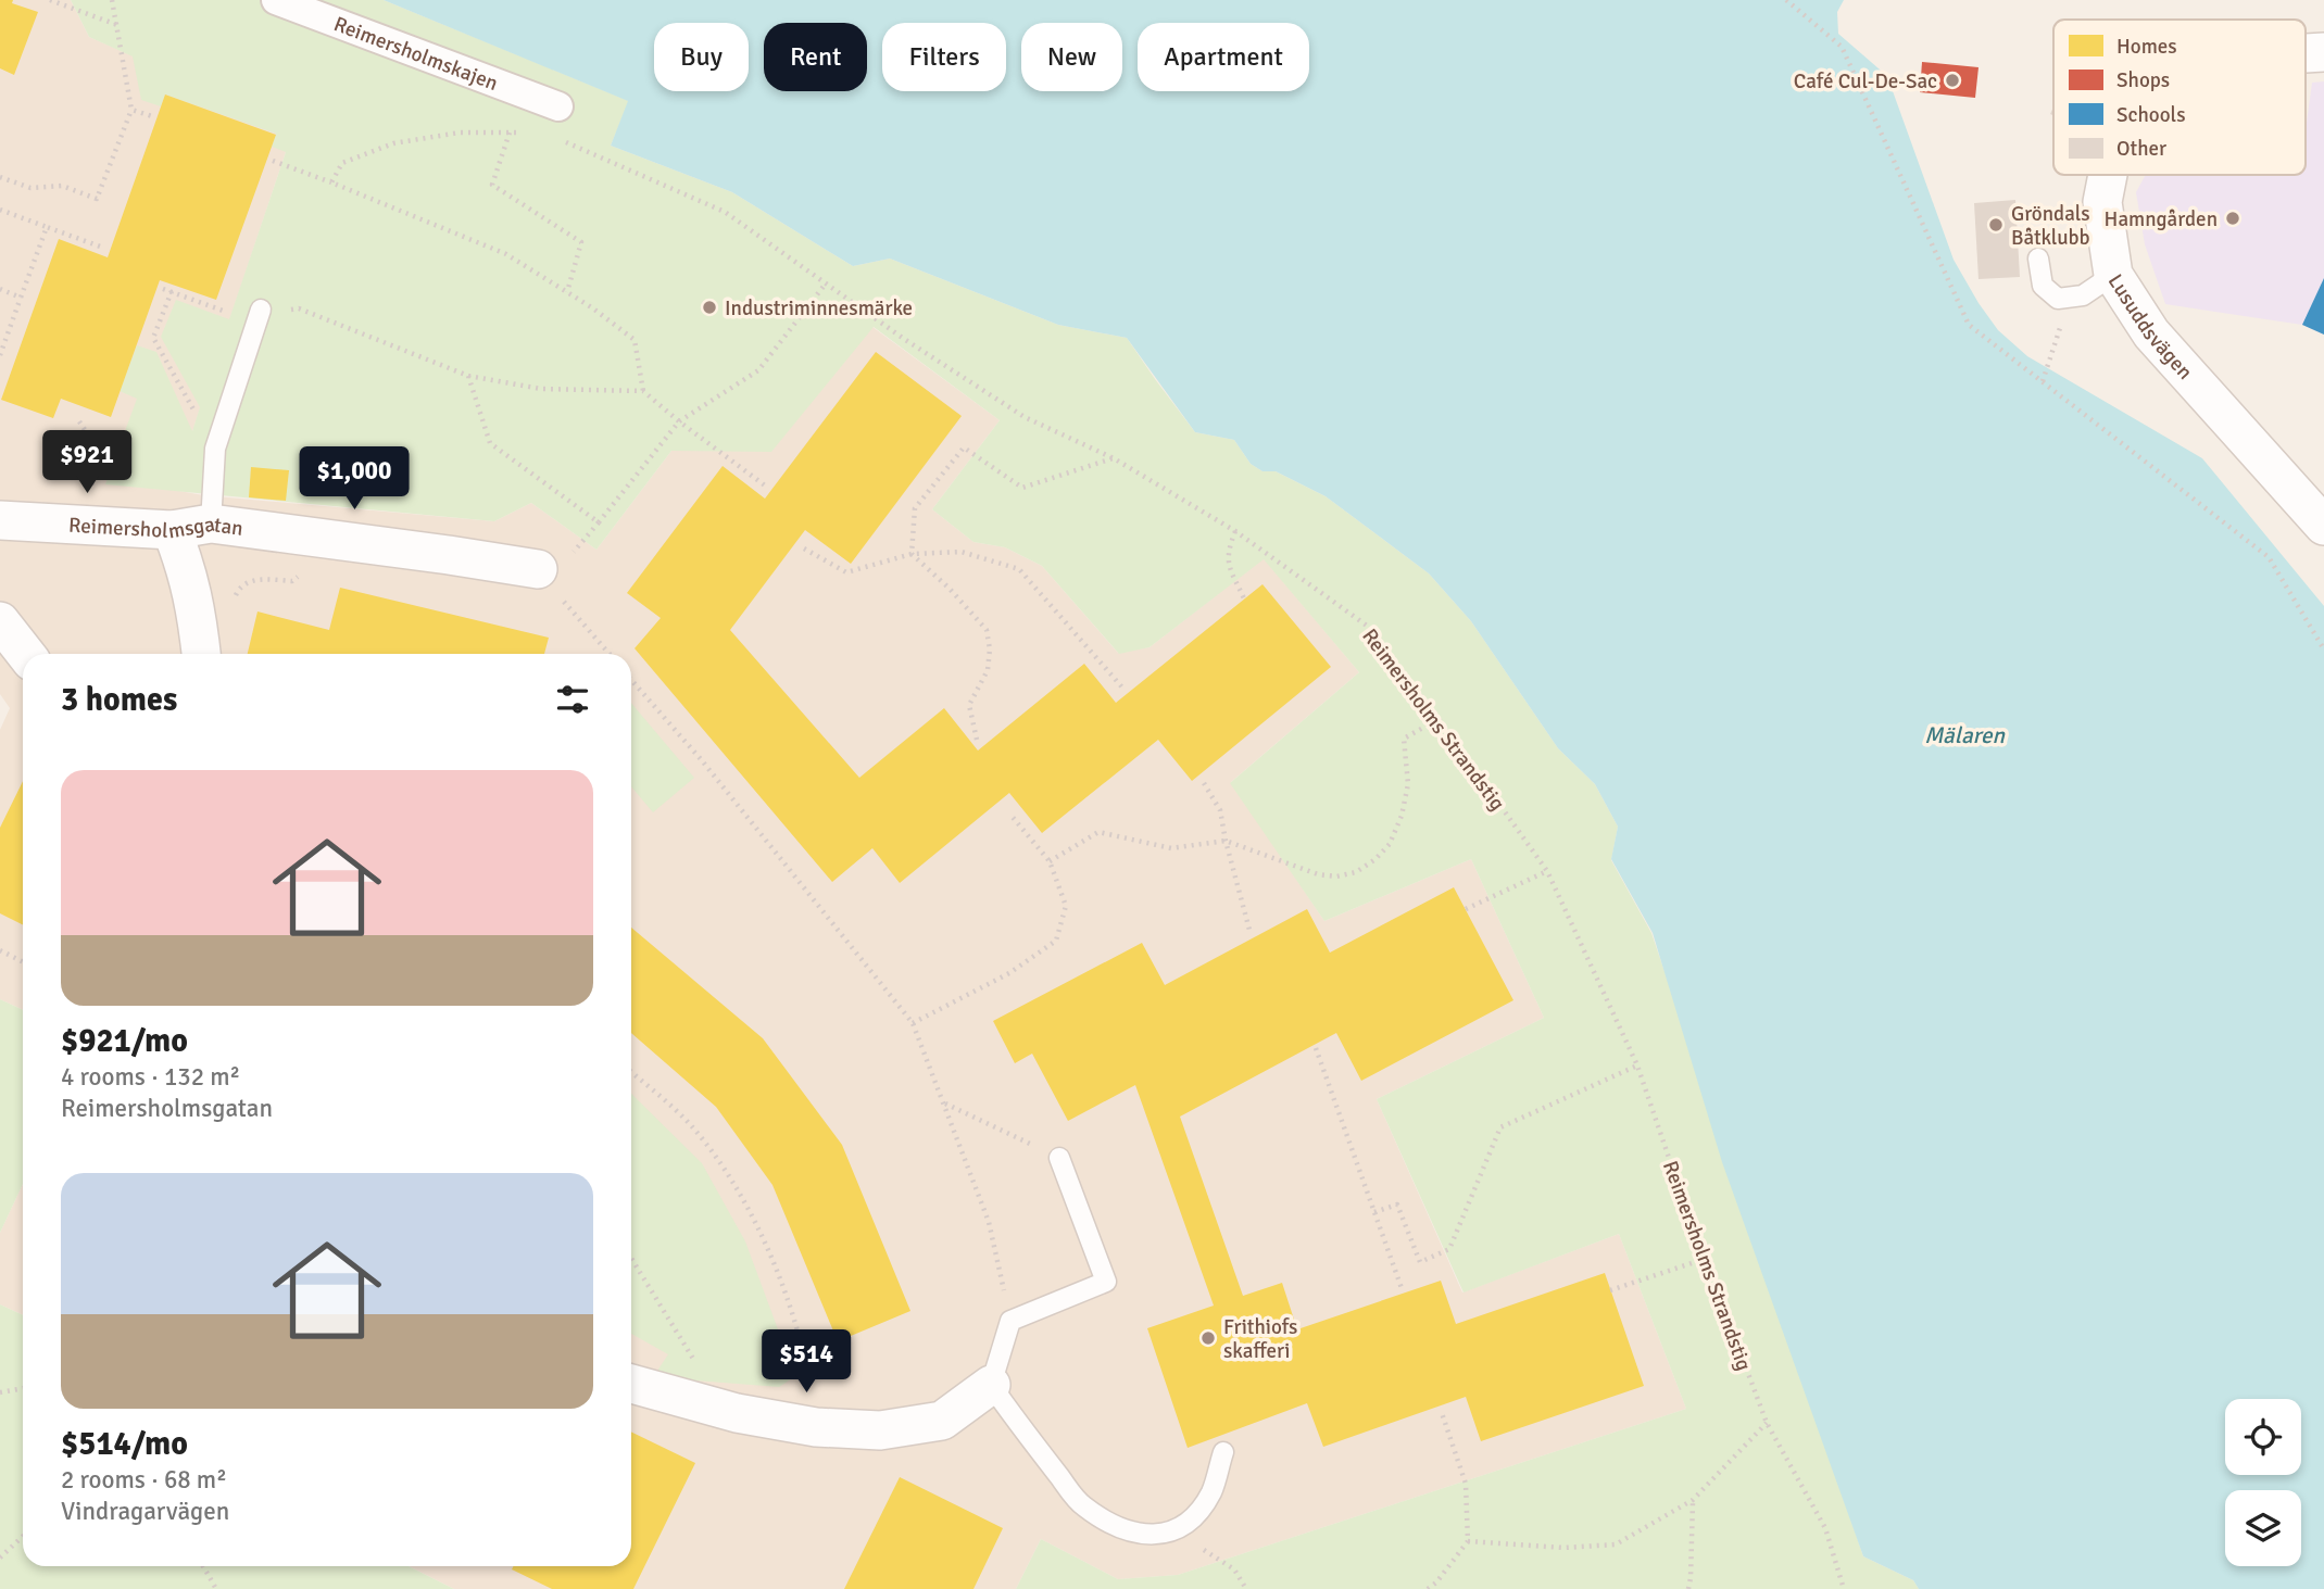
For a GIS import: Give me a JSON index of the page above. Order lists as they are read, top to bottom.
{
  "streets": {
    "street": ["Reimersholmskajen", "Lusuddsvägen", "Reimersholmsgatan"],
    "path": ["Reimersholms Strandstig"]
  },
  "water": ["Mälaren"],
  "places": [
    "Café Cul-De-Sac",
    "Hamngården",
    "Gröndals Båtklubb",
    "Industriminnesmärke",
    "Frithiofs skafferi"
  ],
  "legend": [
    "Homes",
    "Shops",
    "Schools",
    "Other"
  ],
  "page": {
    "chip": [
      "Buy",
      "Rent",
      "Filters",
      "New",
      "Apartment"
    ],
    "price": ["$921", "$1,000", "$514"],
    "heading": "3 homes",
    "list": [
      {
        "name": "$921/mo",
        "note": "4 rooms · 132 m² · Reimersholmsgatan"
      },
      {
        "name": "$514/mo",
        "note": "2 rooms · 68 m² · Vindragarvägen"
      }
    ]
  }
}
